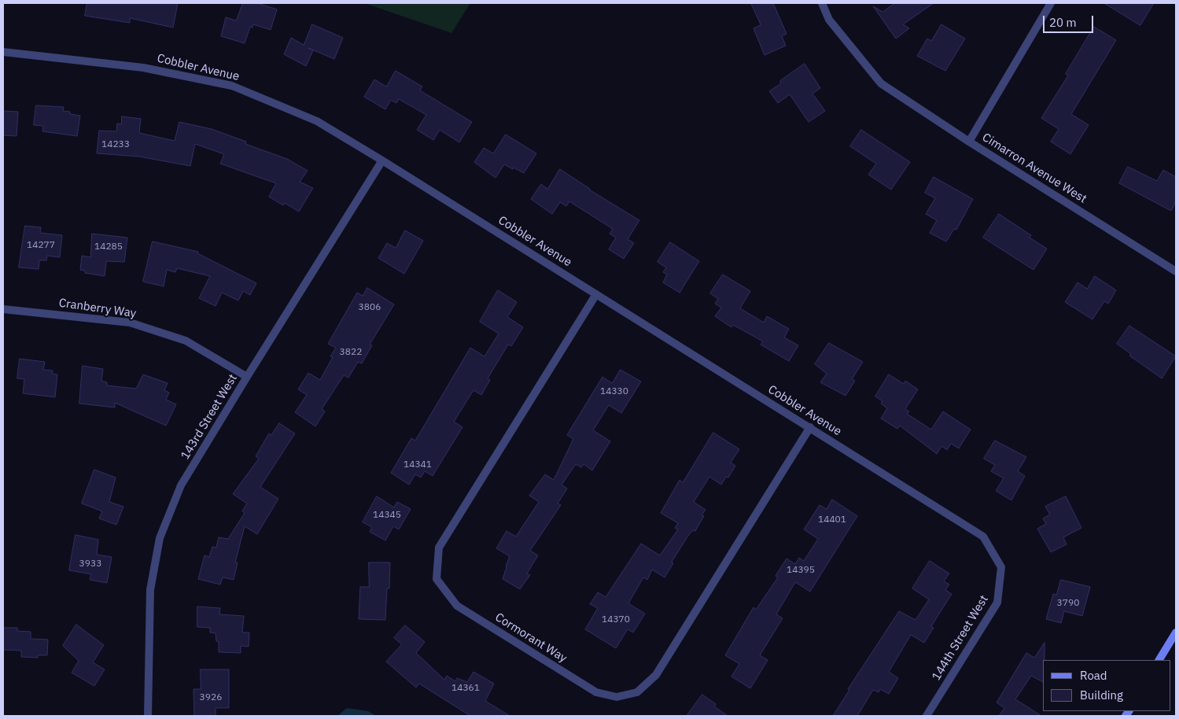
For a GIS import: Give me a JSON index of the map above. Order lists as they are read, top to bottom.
{
  "streets": {
    "street": [
      "Cobbler Avenue",
      "Cimarron Avenue West",
      "Cranberry Way",
      "143rd Street West",
      "Cormorant Way",
      "144th Street West"
    ]
  },
  "crossings": [
    ["Cobbler Avenue", "143rd Street West"],
    ["Cobbler Avenue", "Cormorant Way"],
    ["Cobbler Avenue", "144th Street West"],
    ["Cranberry Way", "143rd Street West"]
  ],
  "house_numbers": [
    "14233",
    "14277",
    "14285",
    "3806",
    "3822",
    "14330",
    "14341",
    "14345",
    "14401",
    "3933",
    "14395",
    "3790",
    "14370",
    "14361",
    "3926"
  ],
  "legend": ["Road", "Building"],
  "scale_bar": "20 m"
}
